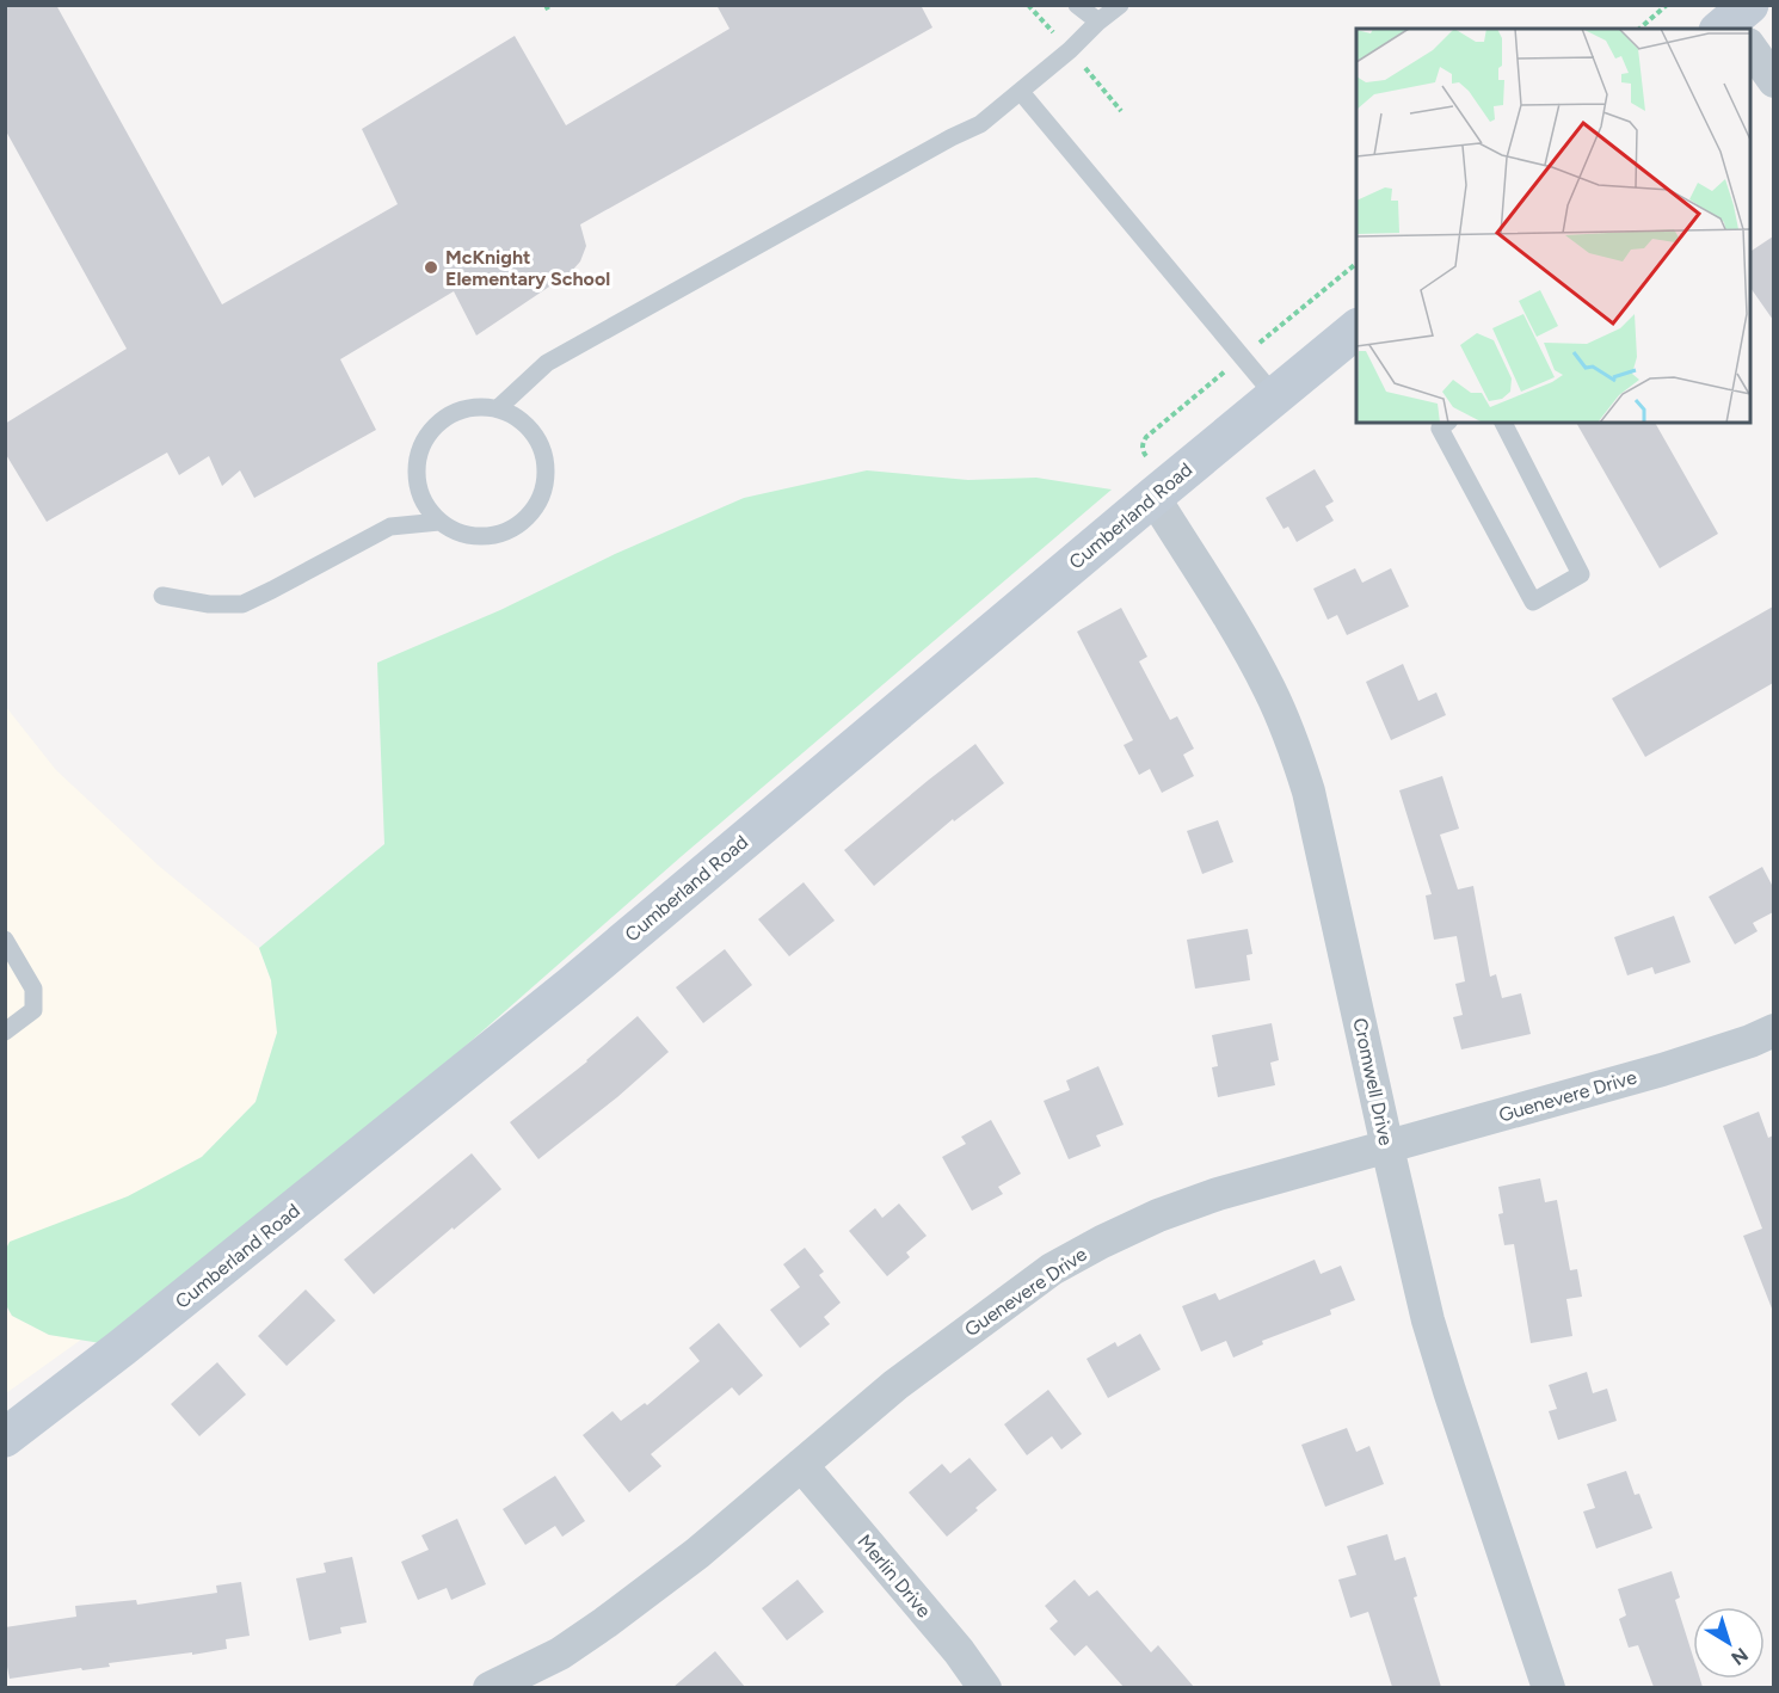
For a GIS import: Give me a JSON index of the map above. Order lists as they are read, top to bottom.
{
  "streets": {
    "main road": ["Cumberland Road"],
    "street": ["Cromwell Drive", "Guenevere Drive", "Merlin Drive"]
  },
  "crossings": [
    ["Cumberland Road", "Cromwell Drive"],
    ["Cromwell Drive", "Guenevere Drive"],
    ["Guenevere Drive", "Merlin Drive"]
  ],
  "places": ["McKnight Elementary School"],
  "north": "bottom right"
}
